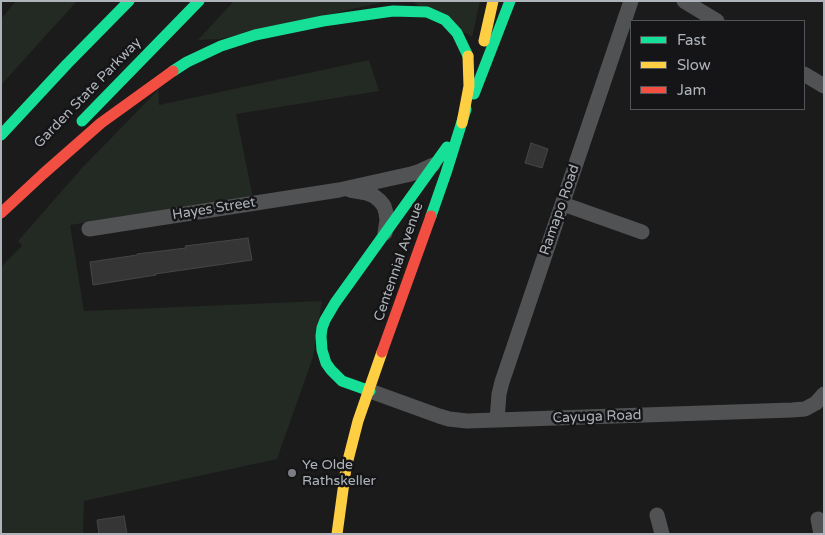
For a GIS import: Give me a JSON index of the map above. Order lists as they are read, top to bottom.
{
  "streets": {
    "main road": ["Garden State Parkway", "Centennial Avenue"],
    "street": ["Hayes Street", "Ramapo Road", "Cayuga Road"]
  },
  "crossings": [
    ["Ramapo Road", "Cayuga Road"],
    ["Centennial Avenue", "Cayuga Road"]
  ],
  "places": ["Ye Olde Rathskeller"],
  "legend": ["Fast", "Slow", "Jam"]
}
